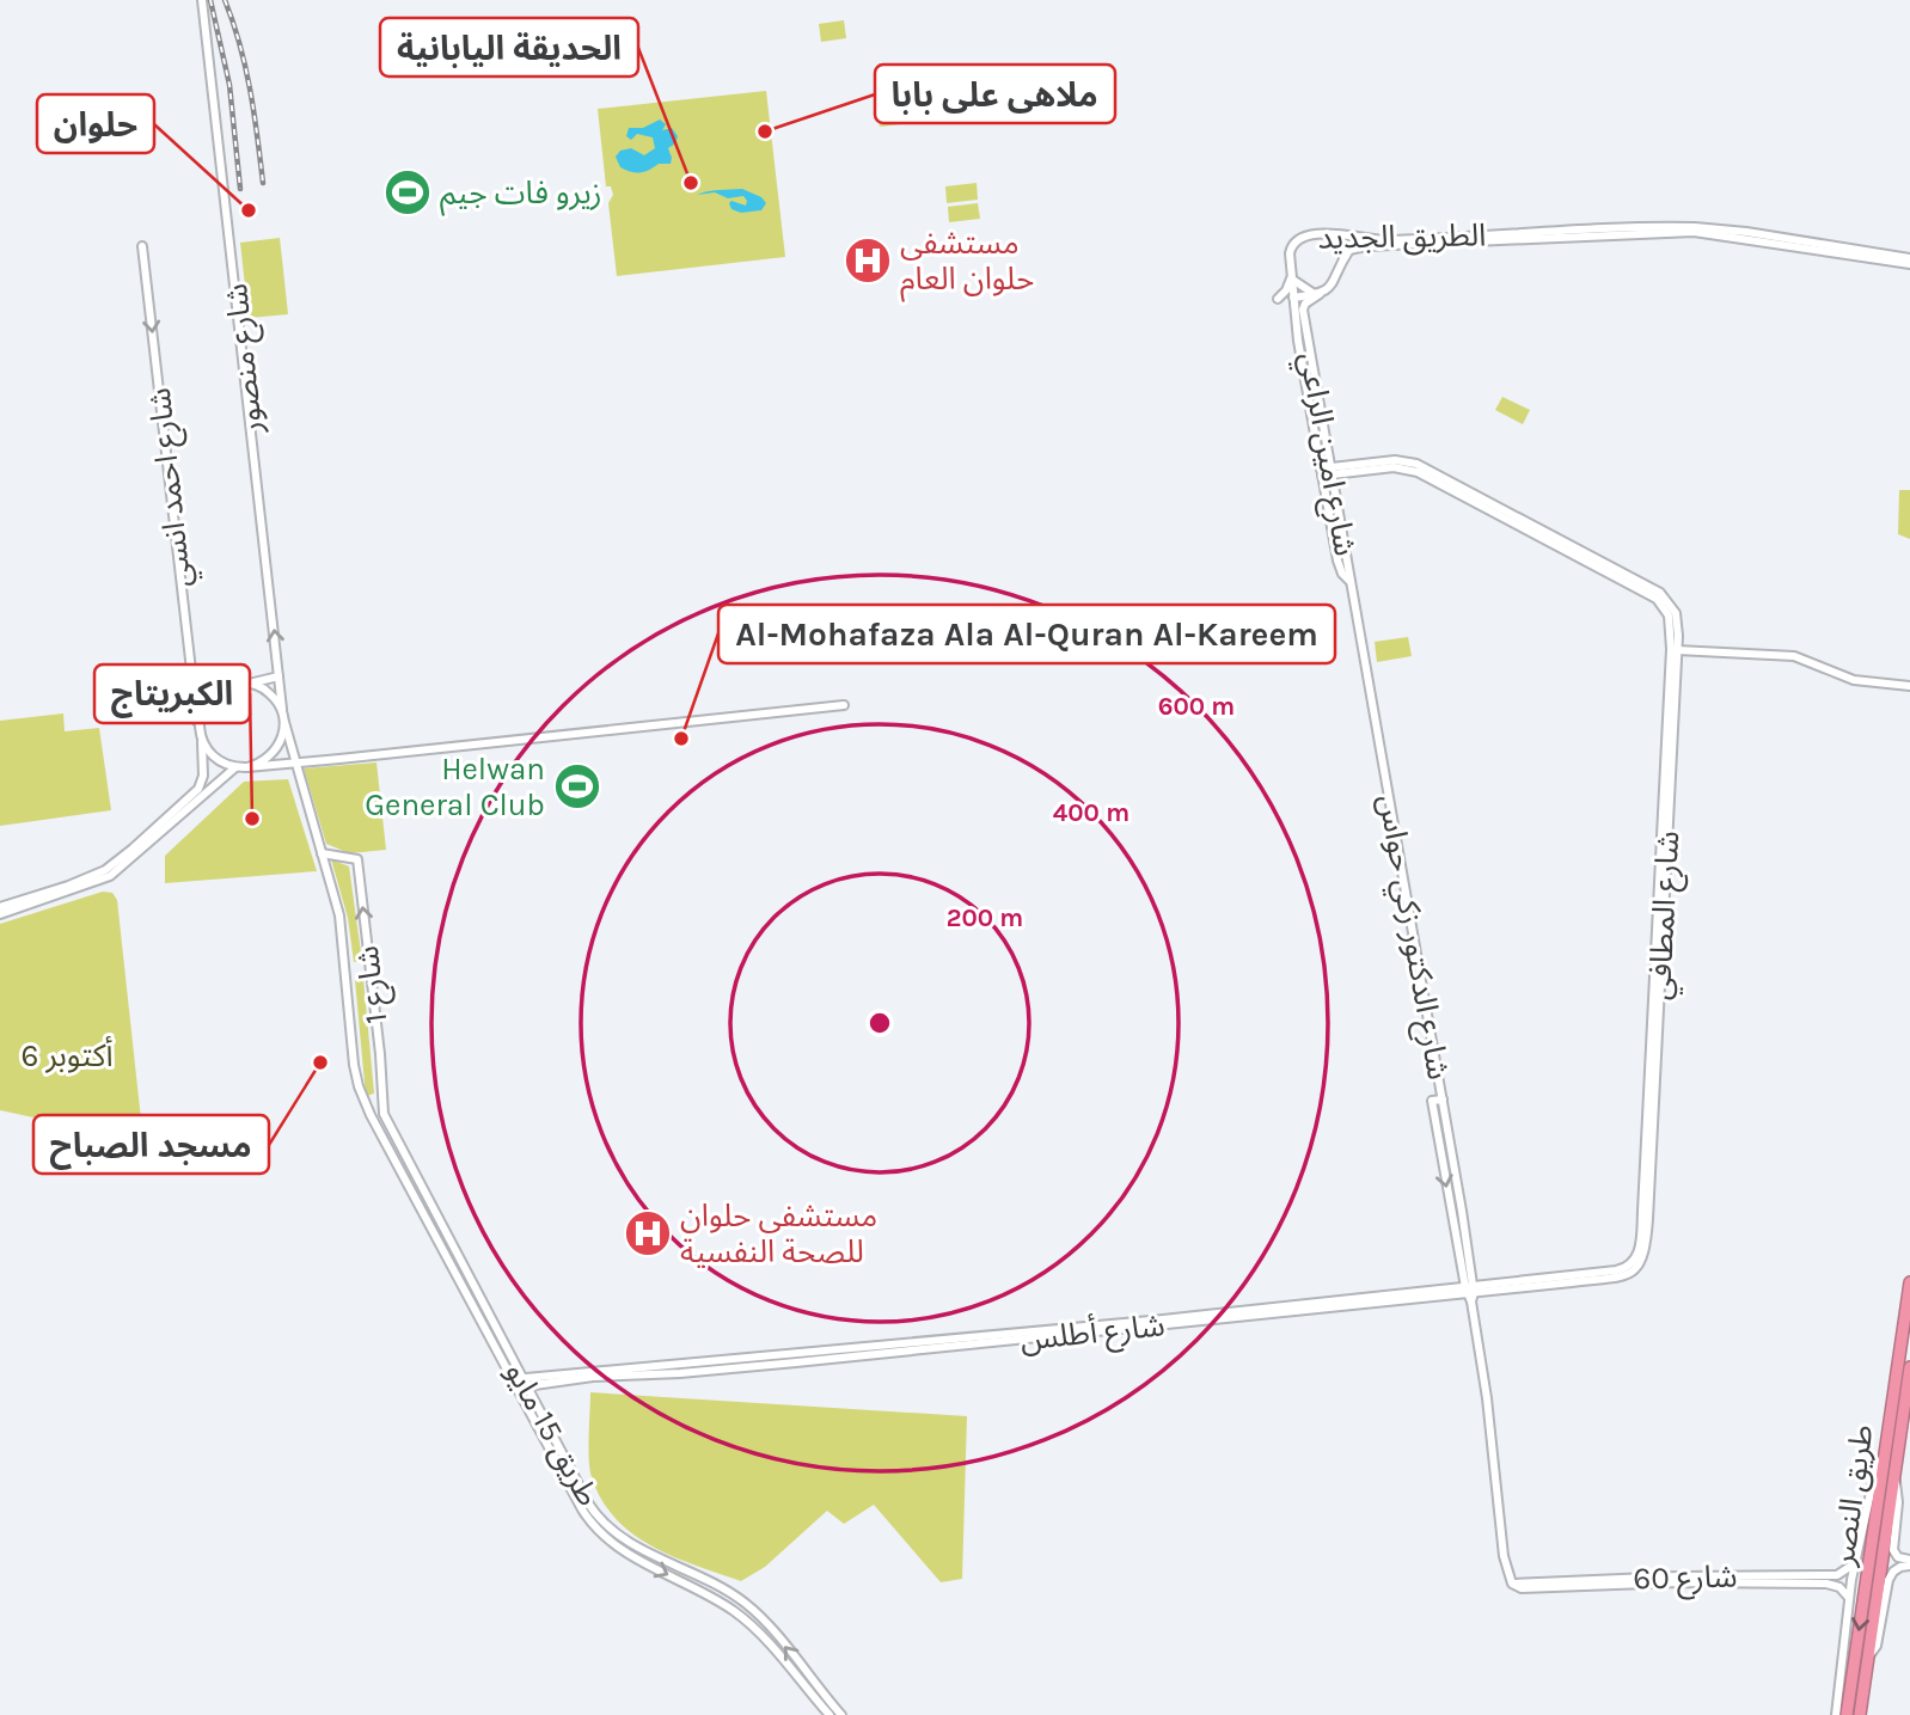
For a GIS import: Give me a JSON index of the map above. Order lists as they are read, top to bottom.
{
  "streets": {
    "highway": ["طريق النصر"],
    "street": [
      "الطريق الجديد",
      "شارع منصور",
      "شارع امين الراعي",
      "شارع احمد انسي",
      "شارع المطافي",
      "شارع الدكتور زكي حواس",
      "شارع 1",
      "شارع أطلس",
      "طريق 15 مايو",
      "شارع 60"
    ]
  },
  "crossings": [
    ["الطريق الجديد", "شارع امين الراعي"],
    ["شارع منصور", "شارع احمد انسي"],
    ["شارع منصور", "شارع 1"],
    ["شارع منصور", "طريق 15 مايو"],
    ["شارع امين الراعي", "شارع الدكتور زكي حواس"],
    ["شارع المطافي", "شارع أطلس"],
    ["شارع الدكتور زكي حواس", "شارع أطلس"],
    ["شارع الدكتور زكي حواس", "شارع 60"],
    ["شارع 1", "طريق 15 مايو"],
    ["شارع أطلس", "طريق 15 مايو"],
    ["شارع أطلس", "شارع 60"]
  ],
  "one_way": ["شارع منصور", "شارع احمد انسي", "شارع 1"],
  "parks": ["6 أكتوبر"],
  "places": {
    "other": [
      "ملاهى على بابا",
      "الحديقة اليابانية",
      "حلوان",
      "Al-Mohafaza Ala Al-Quran Al-Kareem",
      "الكبريتاج",
      "مسجد الصباح"
    ],
    "sports": ["زيرو فات جيم", "Helwan General Club"],
    "hospital": ["مستشفى حلوان العام", "مستشفي حلوان للصحة النفسية"]
  },
  "rings": ["600 m", "400 m", "200 m"]
}
